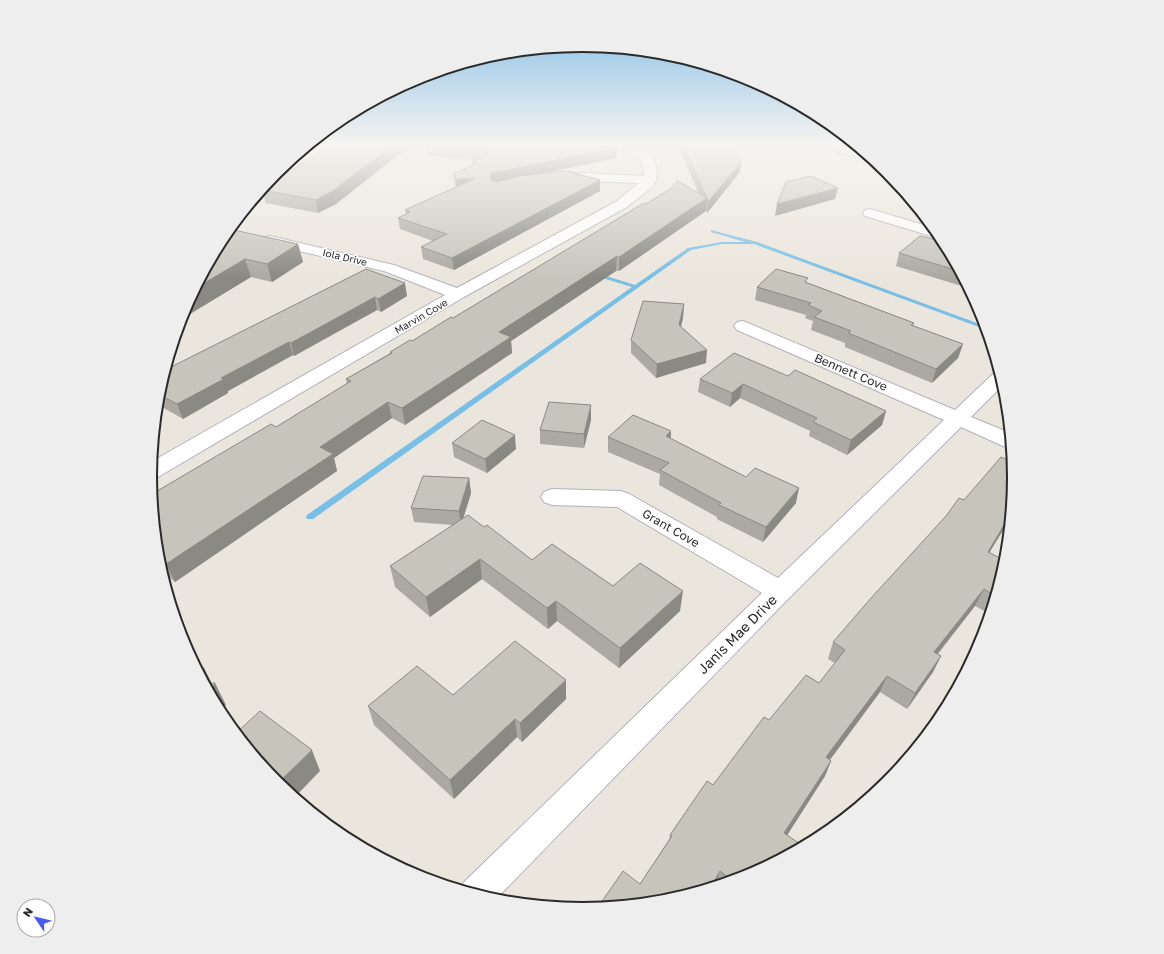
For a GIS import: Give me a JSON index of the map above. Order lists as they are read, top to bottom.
{
  "streets": {
    "street": [
      "Iola Drive",
      "Marvin Cove",
      "Bennett Cove",
      "Grant Cove",
      "Janis Mae Drive"
    ]
  },
  "crossings": [
    ["Iola Drive", "Marvin Cove"],
    ["Bennett Cove", "Janis Mae Drive"],
    ["Grant Cove", "Janis Mae Drive"]
  ],
  "north": "top left"
}
